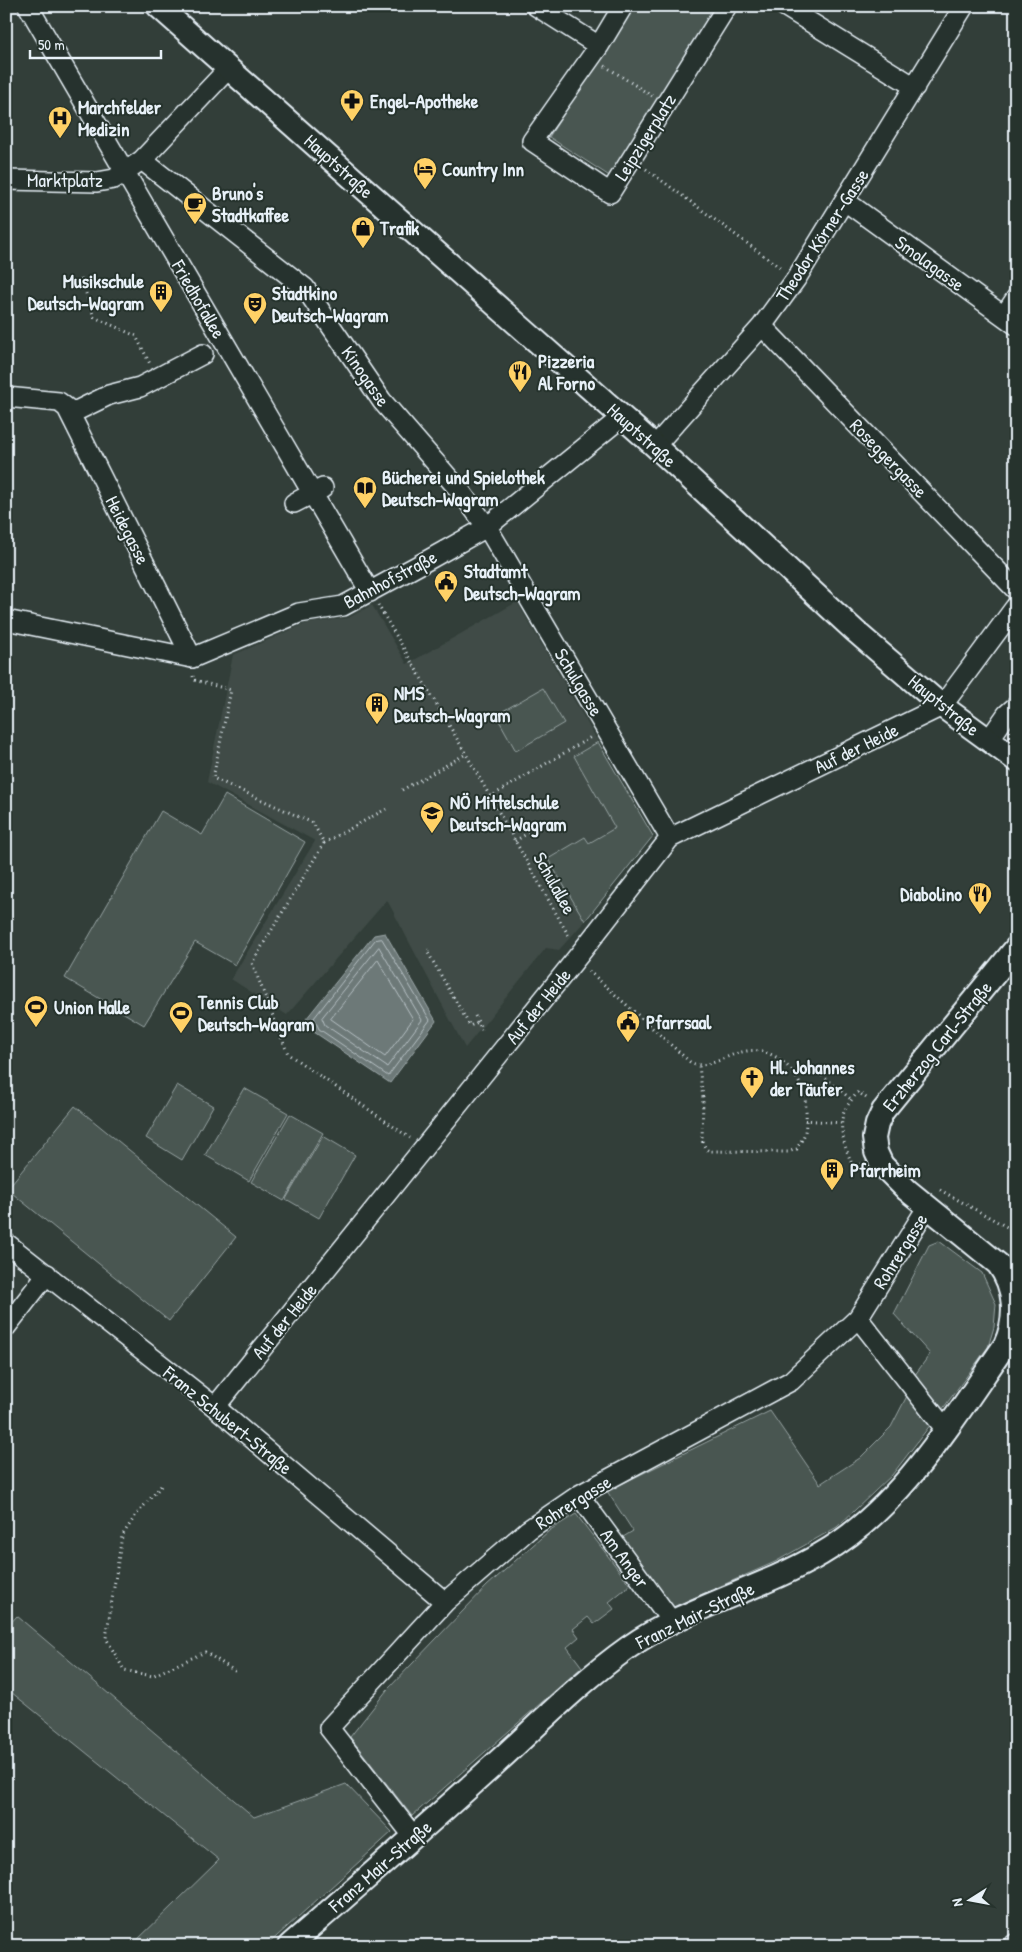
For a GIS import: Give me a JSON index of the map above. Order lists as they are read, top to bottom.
{
  "streets": {
    "main road": ["Hauptstraße", "Erzherzog Carl-Straße", "Franz Mair-Straße"],
    "street": [
      "Leipzigerplatz",
      "Marktplatz",
      "Theodor Körner-Gasse",
      "Smolagasse",
      "Friedhofallee",
      "Kinogasse",
      "Roseggergasse",
      "Heidegasse",
      "Bahnhofstraße",
      "Schulgasse",
      "Auf der Heide",
      "Rohrergasse",
      "Franz Schubert-Straße",
      "Am Anger"
    ],
    "path": ["Schulallee"]
  },
  "crossings": [
    ["Hauptstraße", "Marktplatz"],
    ["Hauptstraße", "Theodor Körner-Gasse"],
    ["Hauptstraße", "Bahnhofstraße"],
    ["Hauptstraße", "Auf der Heide"],
    ["Marktplatz", "Friedhofallee"],
    ["Marktplatz", "Kinogasse"],
    ["Theodor Körner-Gasse", "Smolagasse"],
    ["Theodor Körner-Gasse", "Roseggergasse"],
    ["Friedhofallee", "Bahnhofstraße"],
    ["Friedhofallee", "Schulallee"],
    ["Kinogasse", "Bahnhofstraße"],
    ["Kinogasse", "Schulgasse"],
    ["Heidegasse", "Bahnhofstraße"],
    ["Bahnhofstraße", "Schulgasse"],
    ["Bahnhofstraße", "Schulallee"],
    ["Schulgasse", "Auf der Heide"],
    ["Auf der Heide", "Schulallee"],
    ["Auf der Heide", "Franz Schubert-Straße"],
    ["Rohrergasse", "Franz Schubert-Straße"],
    ["Rohrergasse", "Am Anger"],
    ["Rohrergasse", "Franz Mair-Straße"],
    ["Am Anger", "Franz Mair-Straße"]
  ],
  "places": {
    "pharmacy": ["Engel-Apotheke"],
    "hospital": ["Marchfelder Medizin"],
    "hotel": ["Country Inn"],
    "cafe": ["Bruno's Stadtkaffee"],
    "shop": ["Trafik"],
    "building": ["Musikschule Deutsch-Wagram", "NMS Deutsch-Wagram", "Pfarrheim"],
    "theatre": ["Stadtkino Deutsch-Wagram"],
    "restaurant": ["Pizzeria Al Forno", "Diabolino"],
    "library": ["Bücherei und Spielothek Deutsch-Wagram"],
    "public building": ["Stadtamt Deutsch-Wagram", "Pfarrsaal"],
    "school or university": ["NÖ Mittelschule Deutsch-Wagram"],
    "sports": ["Union Halle", "Tennis Club Deutsch-Wagram"],
    "church": ["Hl. Johannes der Täufer"]
  },
  "scale_bar": "50 m",
  "north": "left"
}
